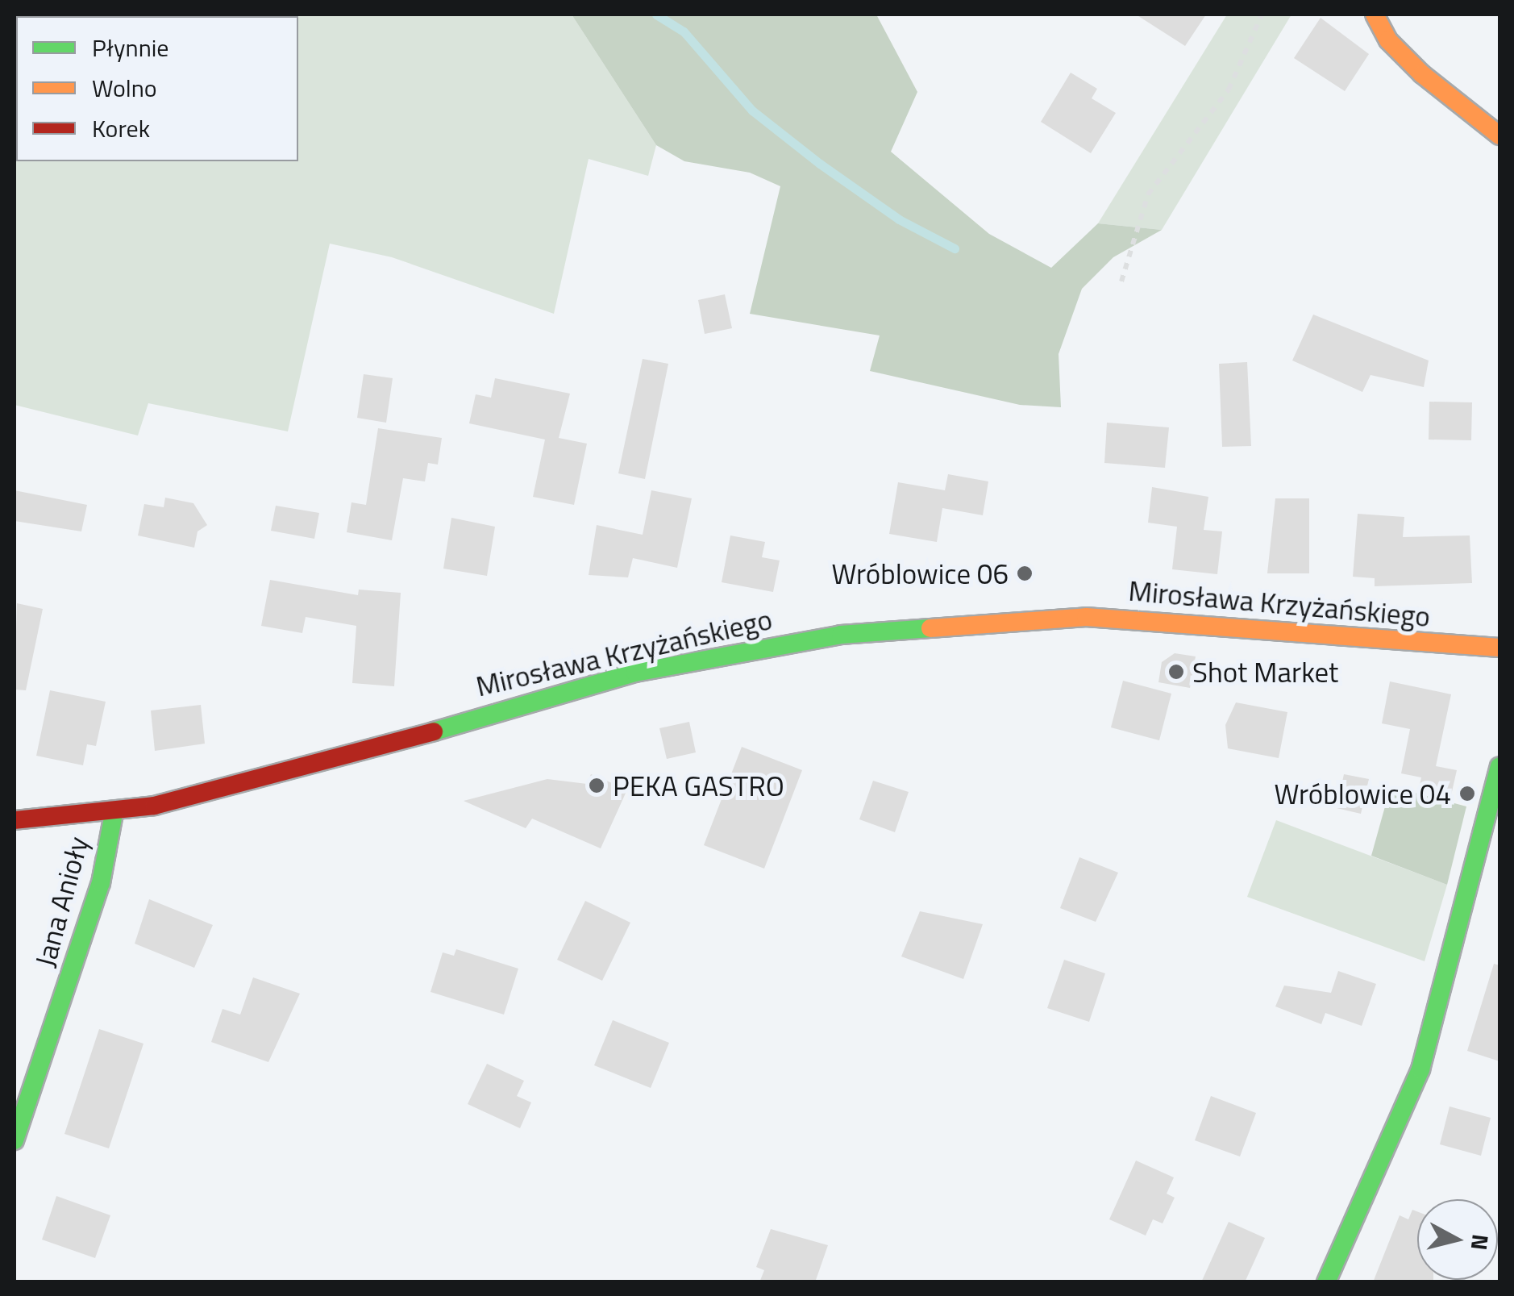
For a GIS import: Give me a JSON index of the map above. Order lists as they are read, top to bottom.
{
  "streets": {
    "street": ["Mirosława Krzyżańskiego", "Jana Anioły"]
  },
  "crossings": [
    ["Mirosława Krzyżańskiego", "Jana Anioły"]
  ],
  "places": [
    "Wróblowice 06",
    "Shot Market",
    "PEKA GASTRO",
    "Wróblowice 04"
  ],
  "legend": ["Płynnie", "Wolno", "Korek"],
  "north": "right"
}
